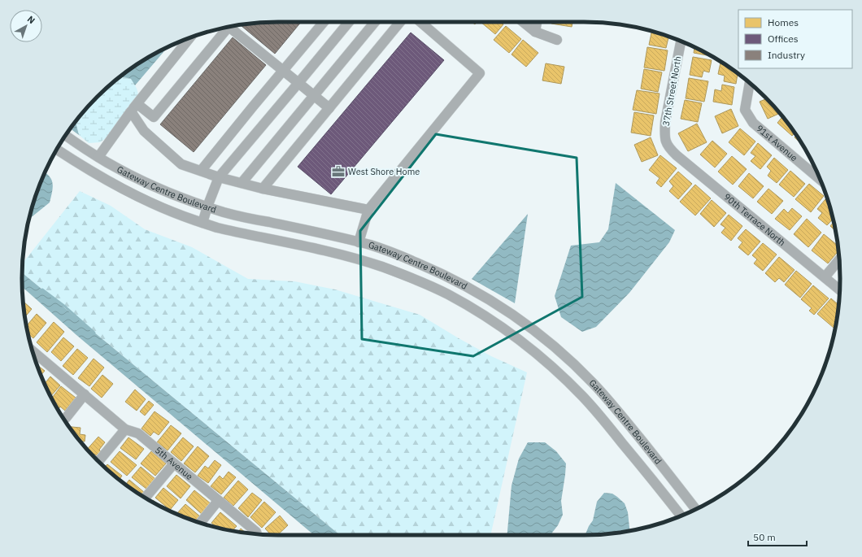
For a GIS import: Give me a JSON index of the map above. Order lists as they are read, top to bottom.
{
  "streets": {
    "street": [
      "37th Street North",
      "91st Avenue",
      "Gateway Centre Boulevard",
      "90th Terrace North",
      "5th Avenue"
    ]
  },
  "crossings": [
    ["37th Street North", "90th Terrace North"]
  ],
  "places": {
    "office": ["West Shore Home"]
  },
  "legend": ["Homes", "Offices", "Industry"],
  "scale_bar": "50 m",
  "north": "top right"
}
